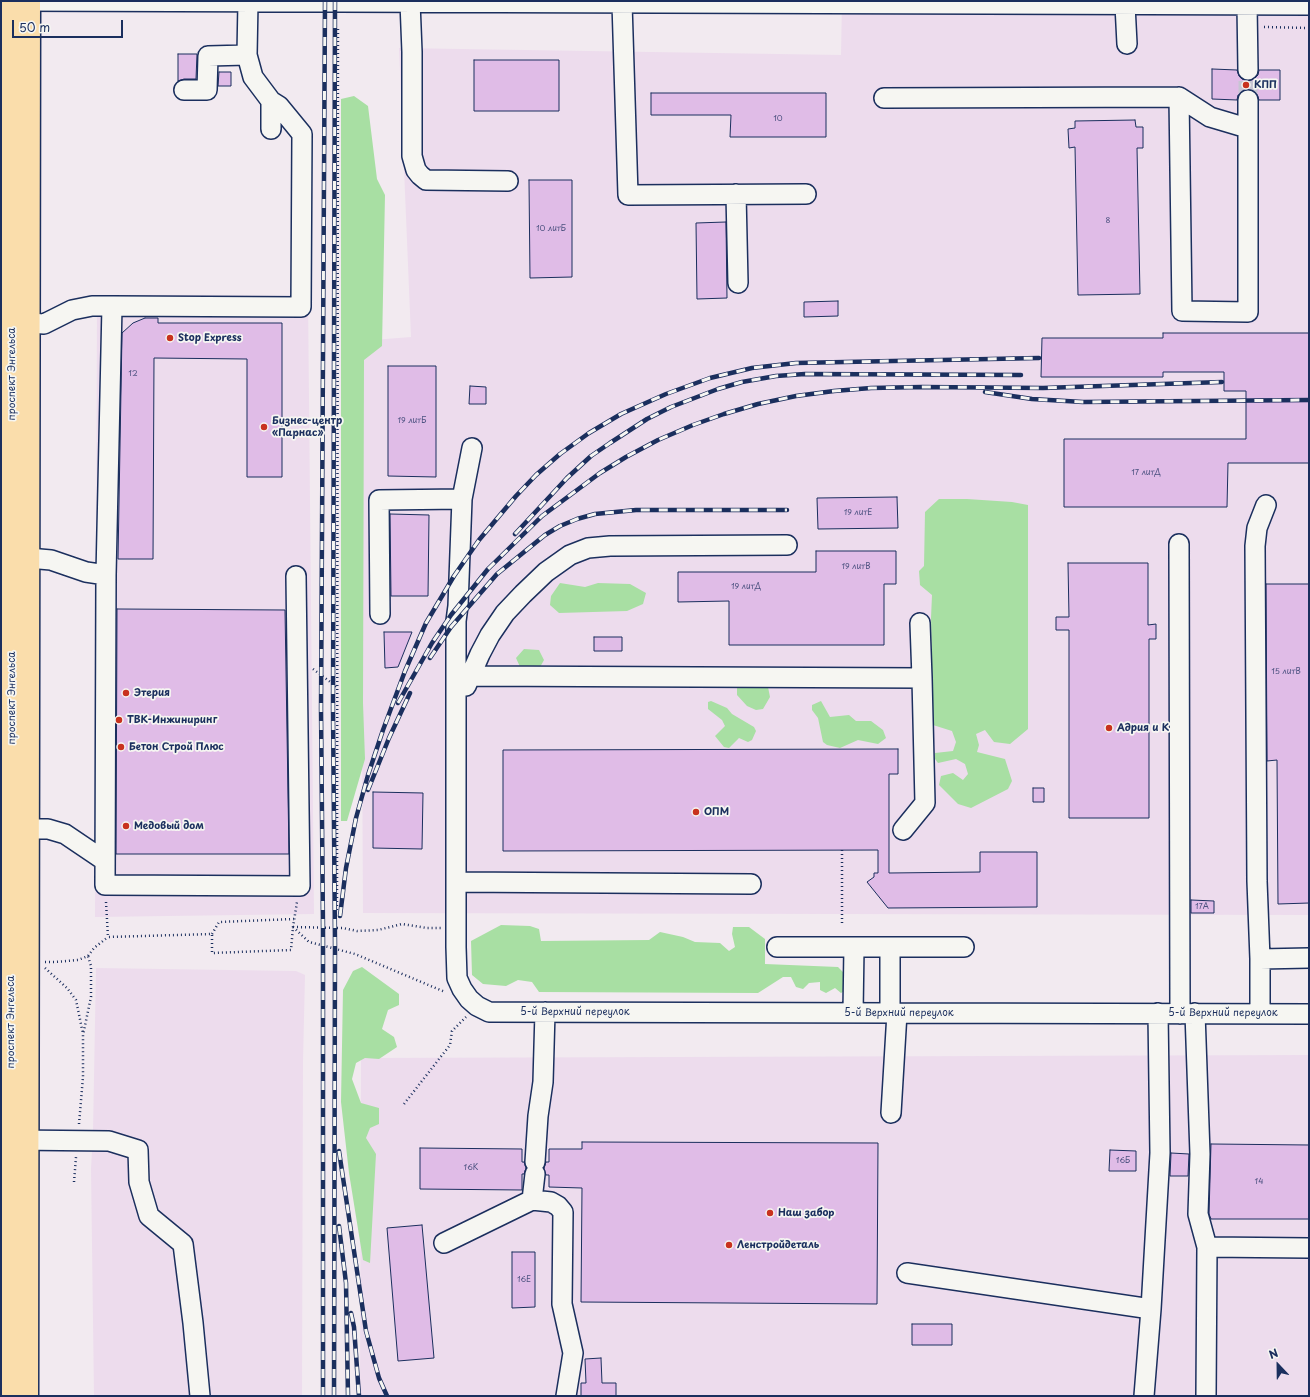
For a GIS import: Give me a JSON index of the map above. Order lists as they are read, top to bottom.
{
  "streets": {
    "main road": ["проспект Энгельса"],
    "street": ["5-й Верхний переулок"]
  },
  "places": [
    "КПП",
    "Stop Express",
    "Бизнес-центр «Парнас»",
    "Этерия",
    "ТВК-Инжиниринг",
    "Адрия и К",
    "Бетон Строй Плюс",
    "ОПМ",
    "Медовый дом",
    "Наш забор",
    "Ленстройдеталь"
  ],
  "house_numbers": [
    "10",
    "8",
    "10 литБ",
    "12",
    "19 литБ",
    "17 литД",
    "19 литЕ",
    "19 литВ",
    "19 литД",
    "15 литВ",
    "17А",
    "16Б",
    "16К",
    "14",
    "16Е"
  ],
  "scale_bar": "50 m",
  "north": "top"
}
